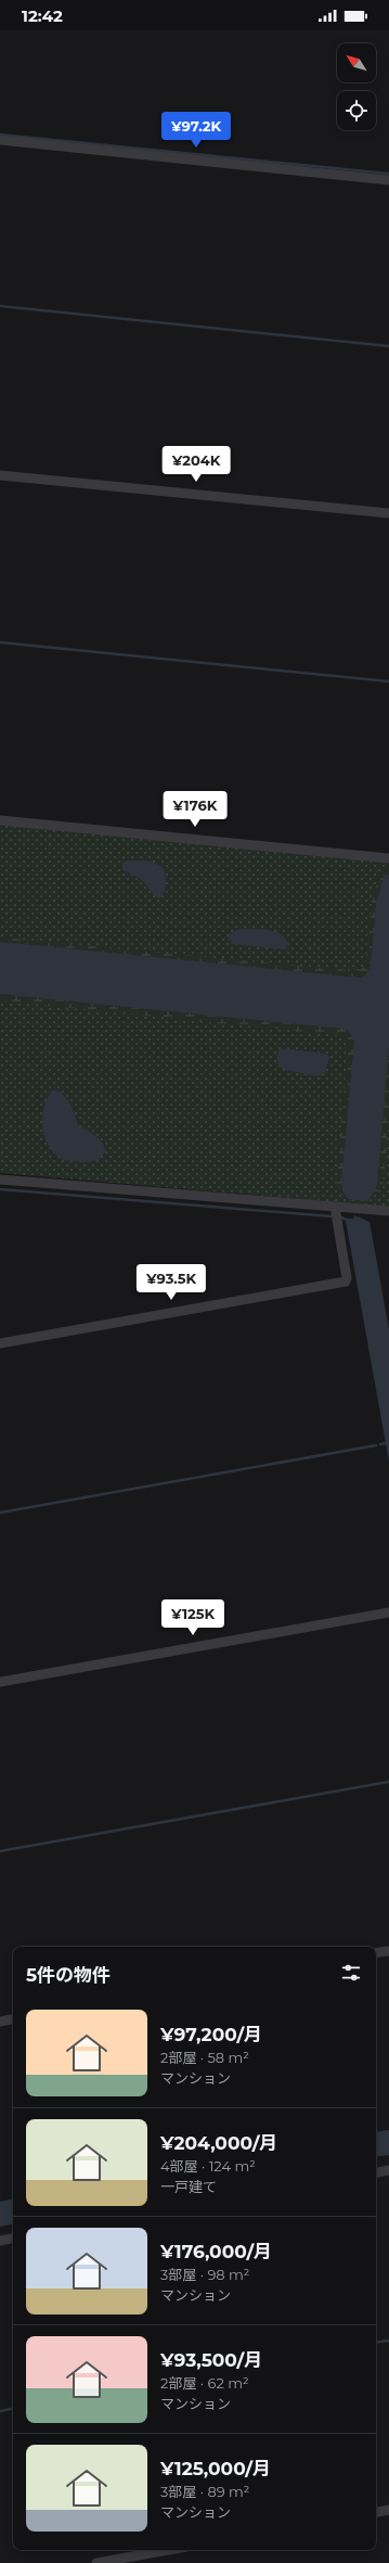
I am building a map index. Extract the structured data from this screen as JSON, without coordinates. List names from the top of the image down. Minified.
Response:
{"north":"top left","page":{"status":"12:42","price":["¥97.2K","¥204K","¥176K","¥93.5K","¥125K"],"heading":"5件の物件","list":[{"name":"¥97,200/月","note":"2部屋 · 58 m² · マンション"},{"name":"¥204,000/月","note":"4部屋 · 124 m² · 一戸建て"},{"name":"¥176,000/月","note":"3部屋 · 98 m² · マンション"},{"name":"¥93,500/月","note":"2部屋 · 62 m² · マンション"},{"name":"¥125,000/月","note":"3部屋 · 89 m² · マンション"}]}}
